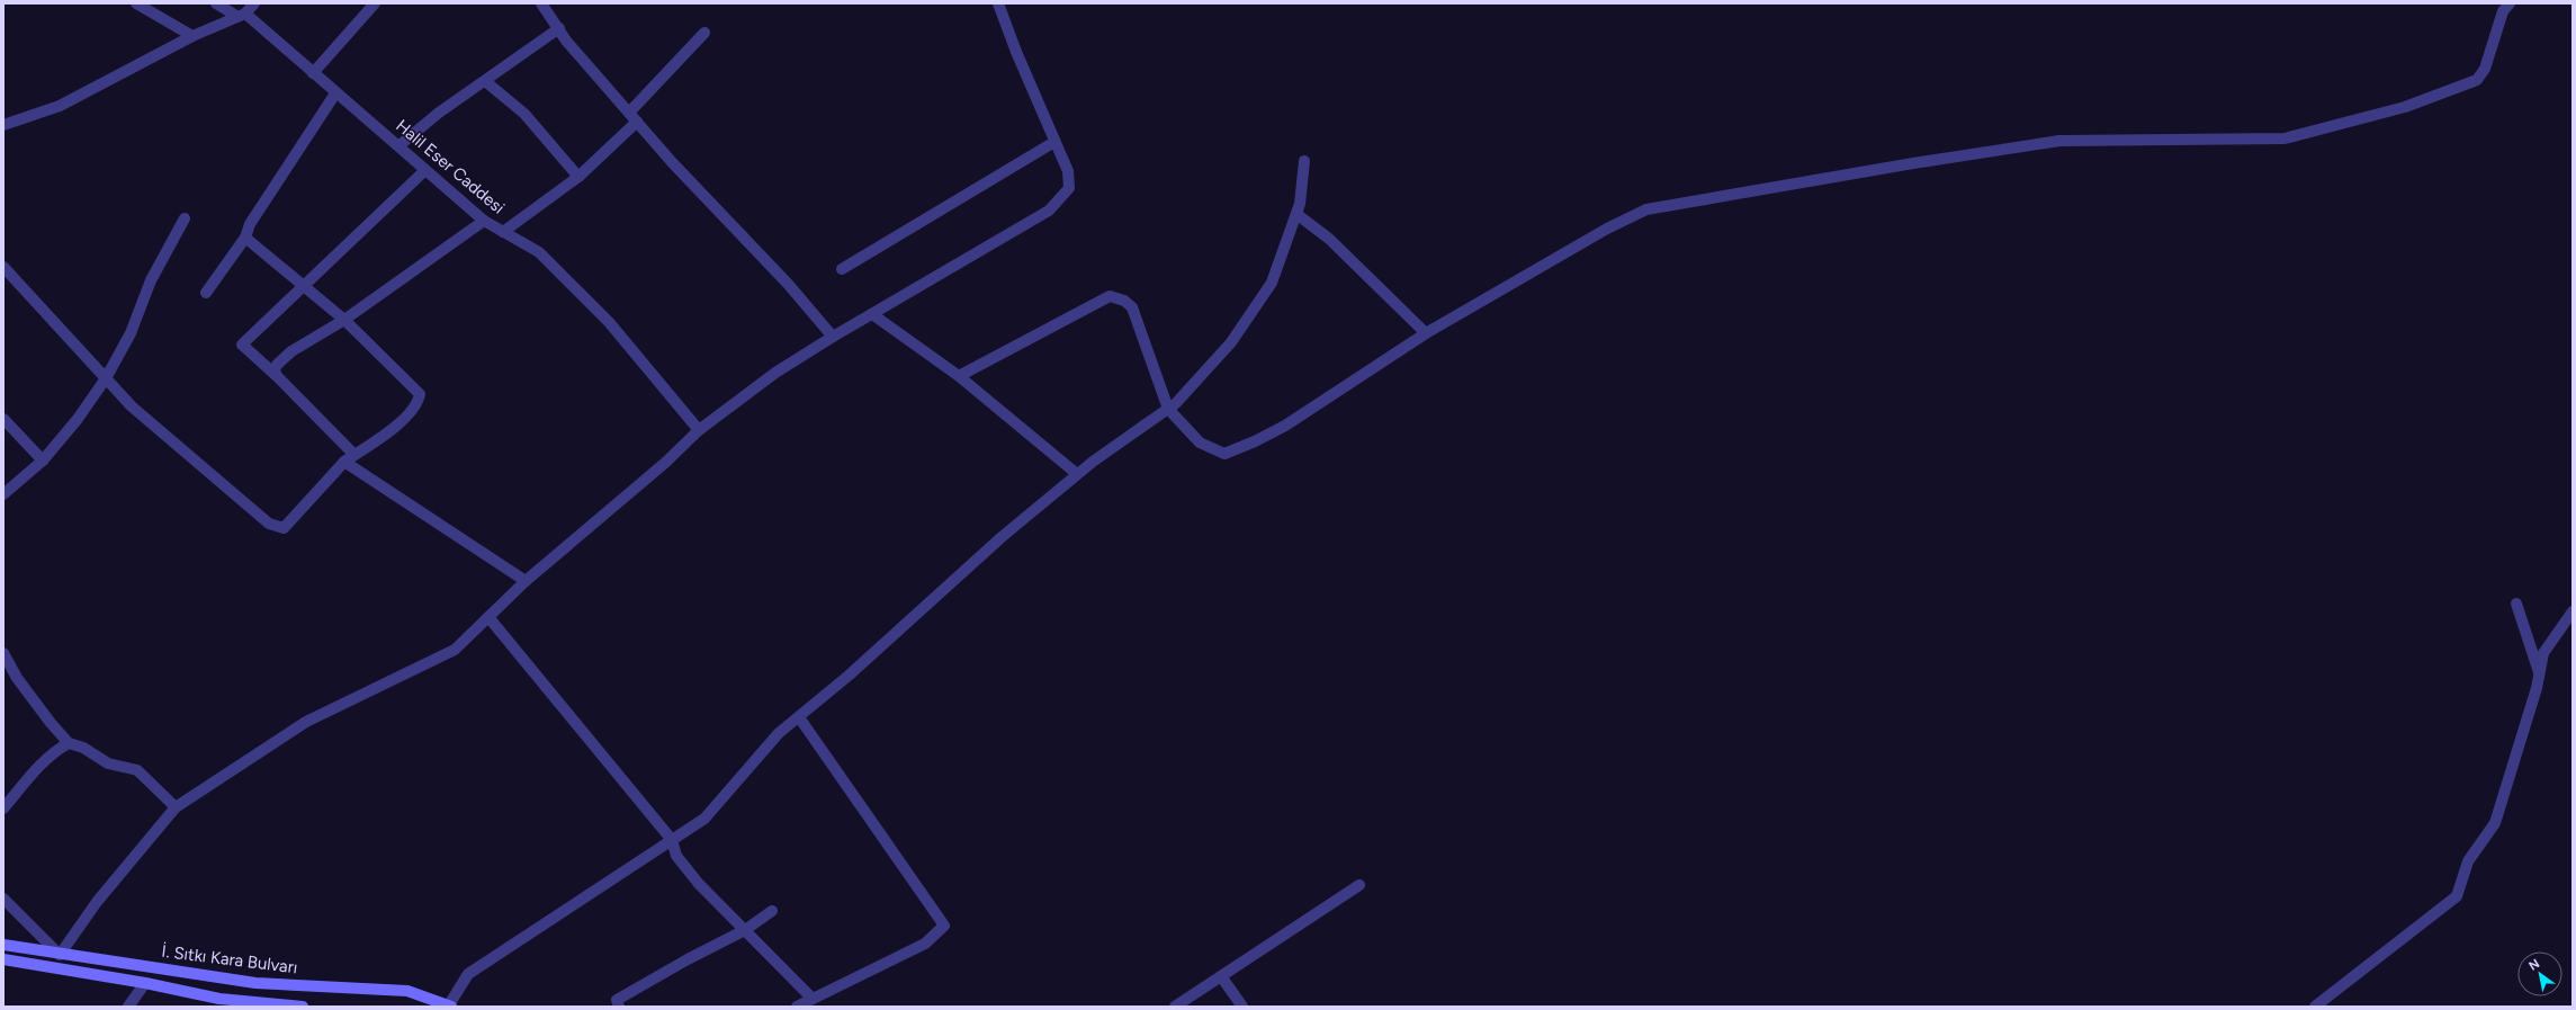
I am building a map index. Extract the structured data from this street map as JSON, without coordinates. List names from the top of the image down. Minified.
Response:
{"streets":{"main road":["İ. Sıtkı Kara Bulvarı"],"street":["Halil Eser Caddesi"]},"north":"top left"}
